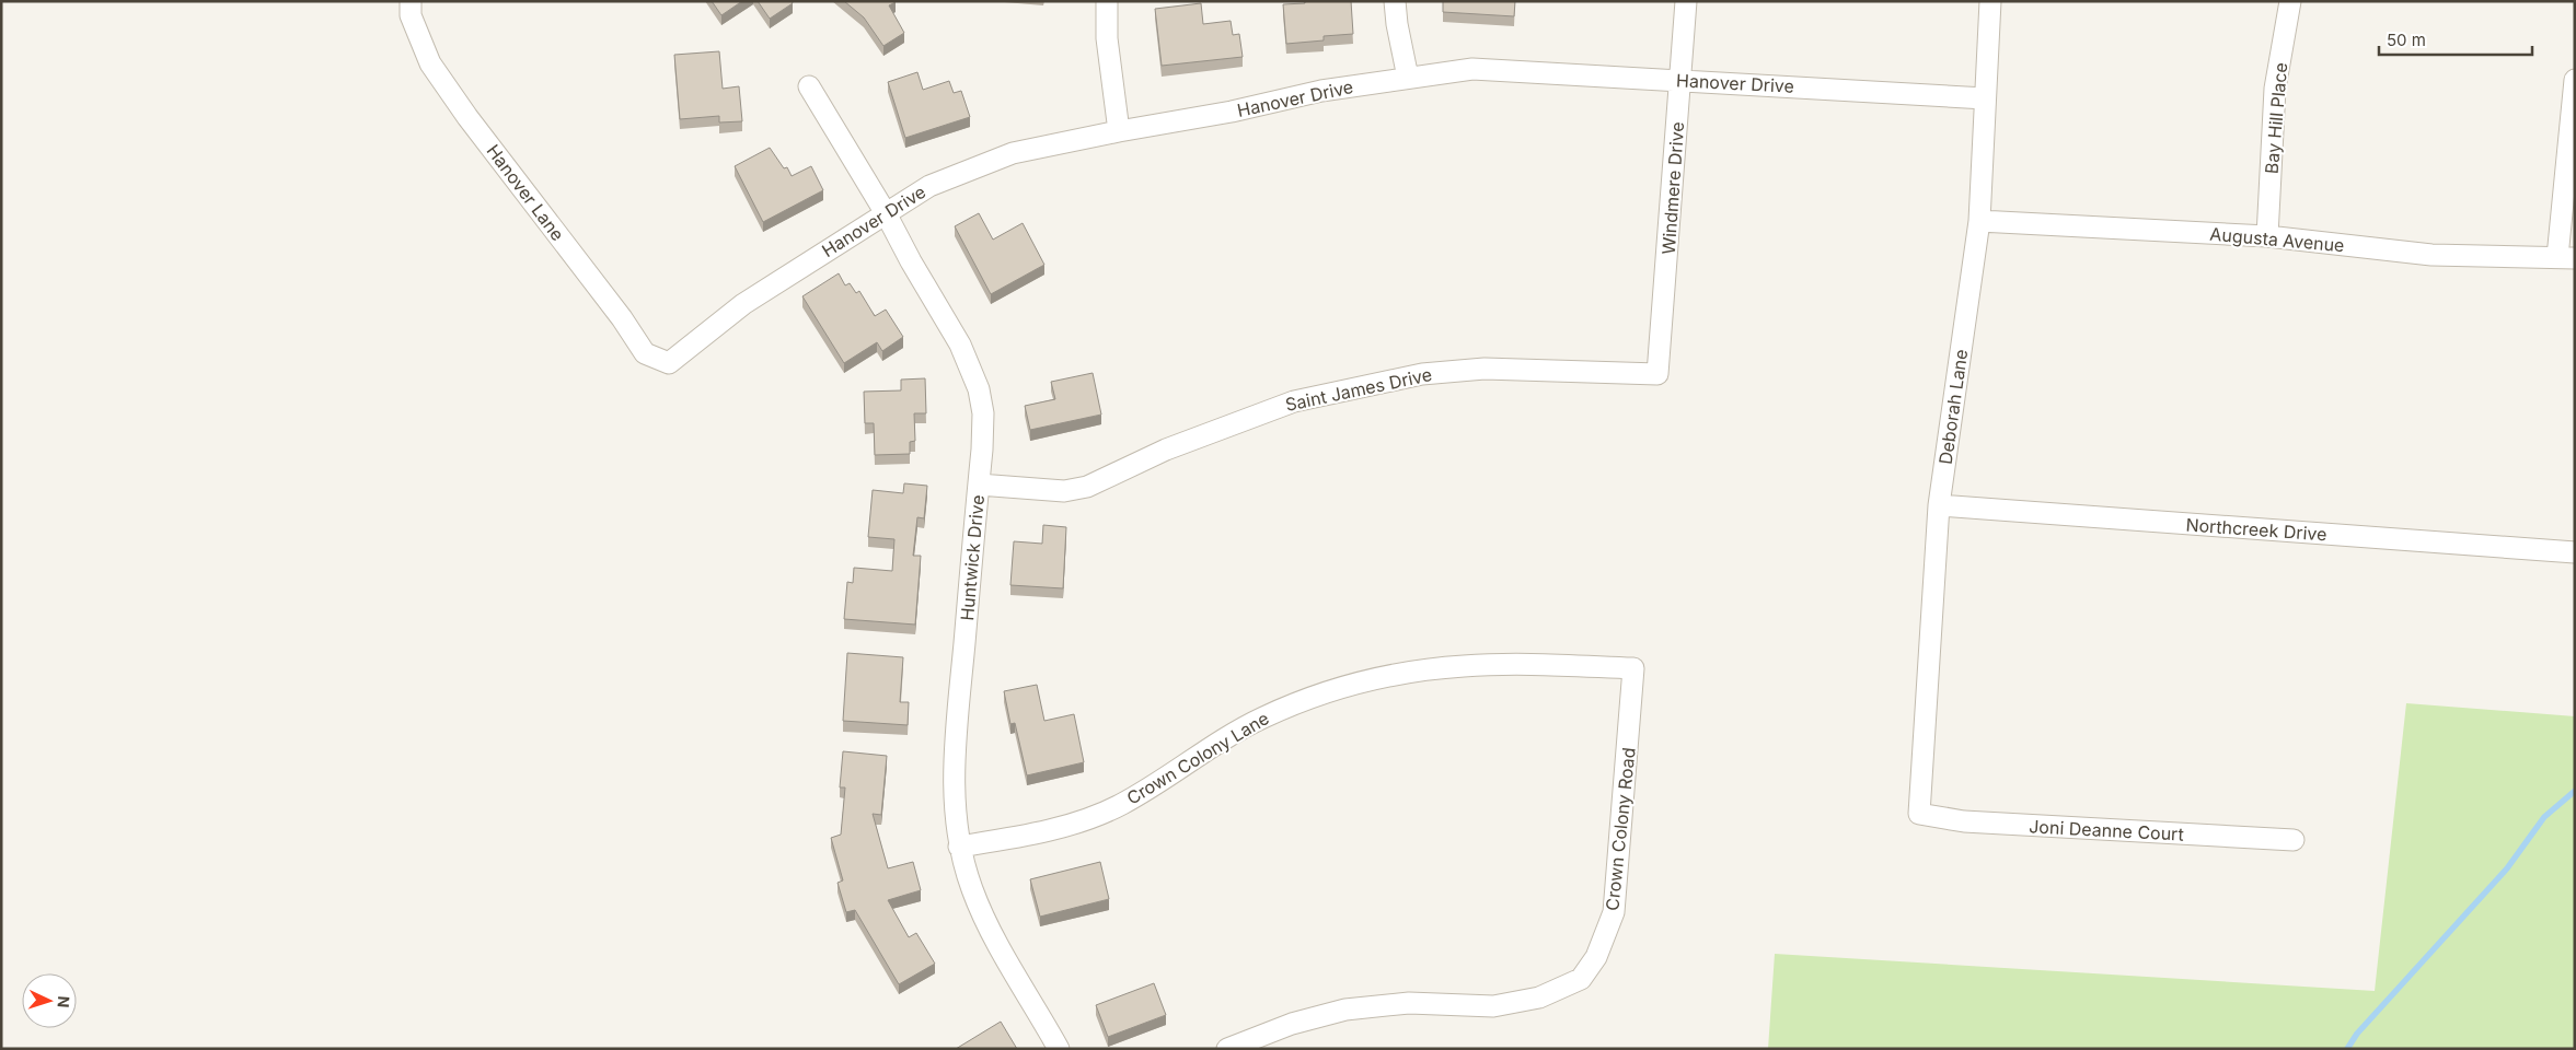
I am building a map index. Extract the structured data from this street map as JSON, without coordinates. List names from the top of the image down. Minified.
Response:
{"streets":{"street":["Hanover Drive","Bay Hill Place","Windmere Drive","Hanover Lane","Augusta Avenue","Saint James Drive","Deborah Lane","Northcreek Drive","Huntwick Drive","Crown Colony Lane","Crown Colony Road","Joni Deanne Court"]},"crossings":[["Hanover Drive","Windmere Drive"],["Hanover Drive","Hanover Lane"],["Hanover Drive","Deborah Lane"],["Hanover Drive","Huntwick Drive"],["Bay Hill Place","Augusta Avenue"],["Windmere Drive","Saint James Drive"],["Augusta Avenue","Deborah Lane"],["Saint James Drive","Huntwick Drive"],["Deborah Lane","Northcreek Drive"],["Deborah Lane","Joni Deanne Court"],["Huntwick Drive","Crown Colony Lane"],["Crown Colony Lane","Crown Colony Road"]],"scale_bar":"50 m","north":"right"}
